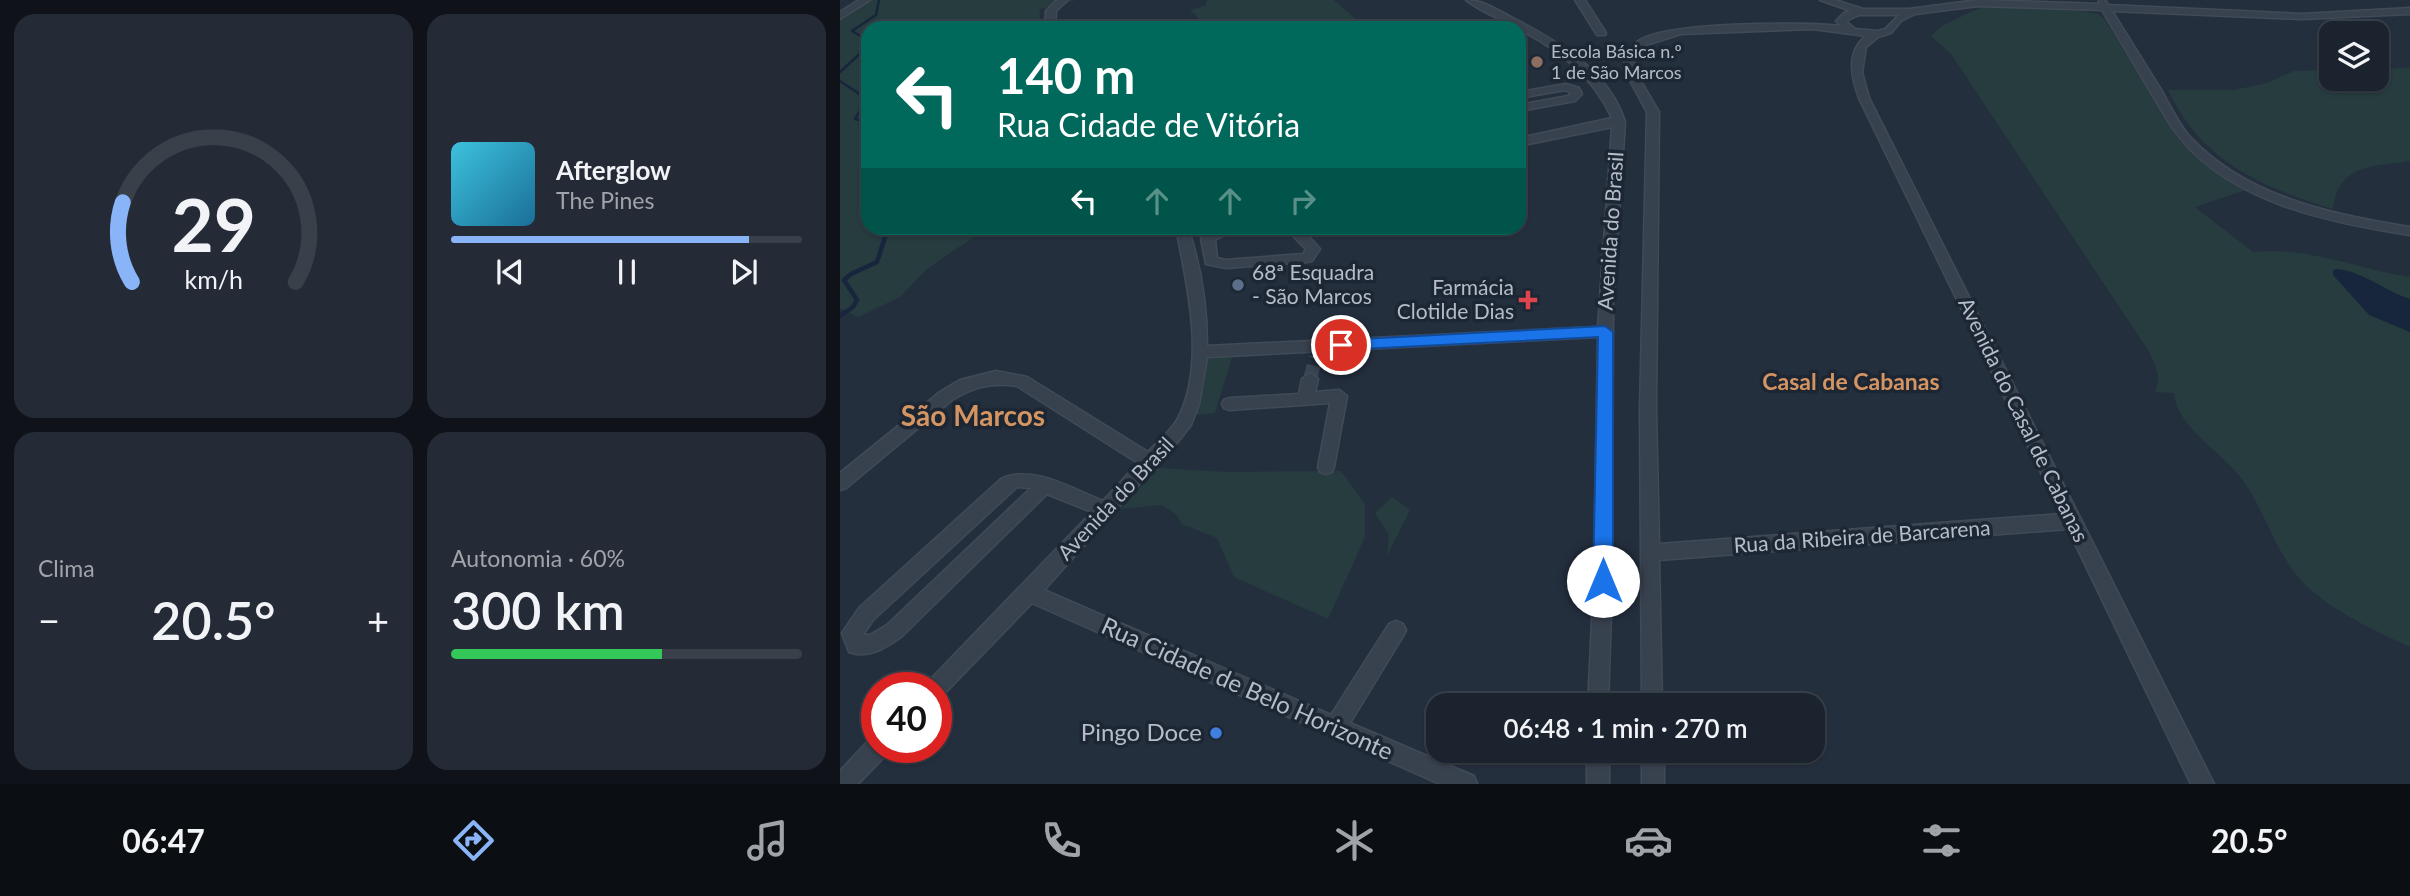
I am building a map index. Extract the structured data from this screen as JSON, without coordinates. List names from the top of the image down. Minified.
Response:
{"streets":{"street":["Avenida do Brasil","Avenida do Casal de Cabanas","Rua da Ribeira de Barcarena","Rua Cidade de Belo Horizonte"]},"crossings":[["Avenida do Brasil","Rua Cidade de Belo Horizonte"],["Avenida do Casal de Cabanas","Rua da Ribeira de Barcarena"]],"districts":["Casal de Cabanas","São Marcos"],"places":{"other":["Escola Básica n.º 1 de São Marcos","68ª Esquadra - São Marcos","Pingo Doce"],"health":["Farmácia Clotilde Dias"]},"page":{"turn":["140 m","Rua Cidade de Vitória"],"song":["Afterglow","The Pines"],"tile":["Clima",["Autonomia · 60%","300 km"]],"heat":["−","20.5°","+"],"limit":"40","trip":"06:48 · 1 min · 270 m","tabs":["06:47","20.5°"],"gauge":["29","km/h"]}}
